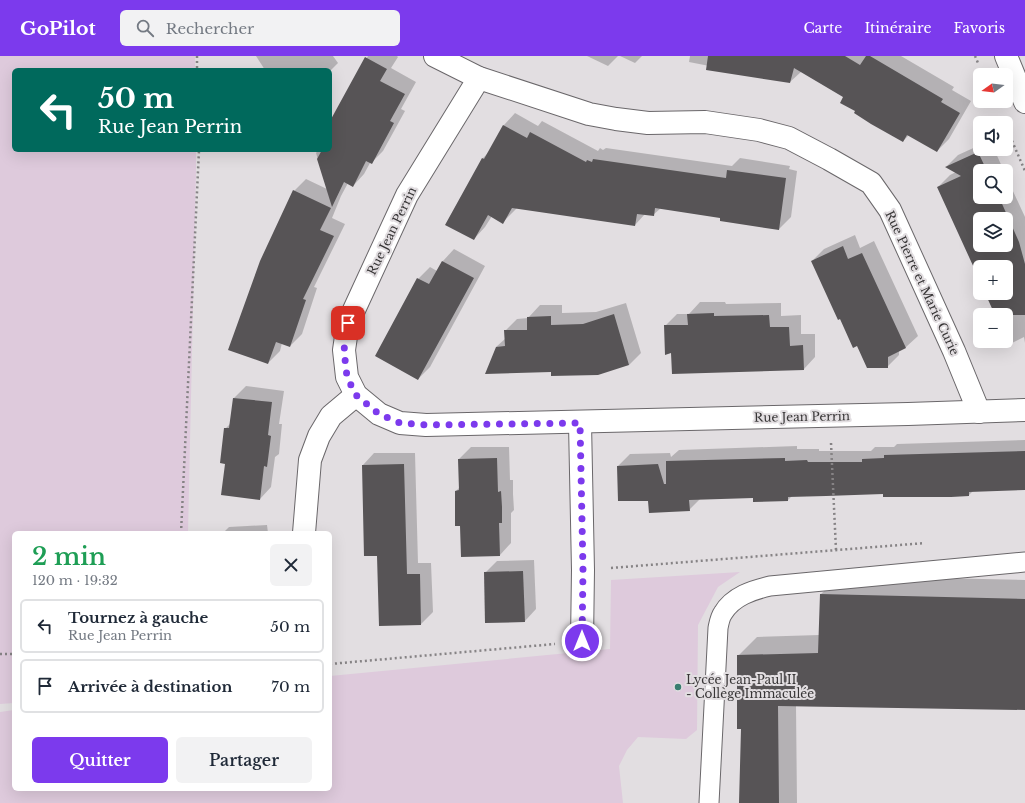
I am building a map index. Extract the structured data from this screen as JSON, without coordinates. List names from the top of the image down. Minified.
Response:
{"streets":{"street":["Rue Jean Perrin","Rue Pierre et Marie Curie"]},"crossings":[["Rue Jean Perrin","Rue Pierre et Marie Curie"]],"places":["Lycée Jean-Paul II - Collège Immaculée"],"north":"left","page":{"header":"GoPilot","search":"Rechercher","nav":["Carte","Itinéraire","Favoris"],"map_buttons":["+","−"],"turn":["50 m","Rue Jean Perrin"],"heading":["2 min","120 m · 19:32"],"list":[{"name":"Tournez à gauche","note":"Rue Jean Perrin","value":"50 m"},{"name":"Arrivée à destination","value":"70 m"}],"buttons":["Quitter","Partager"]}}
